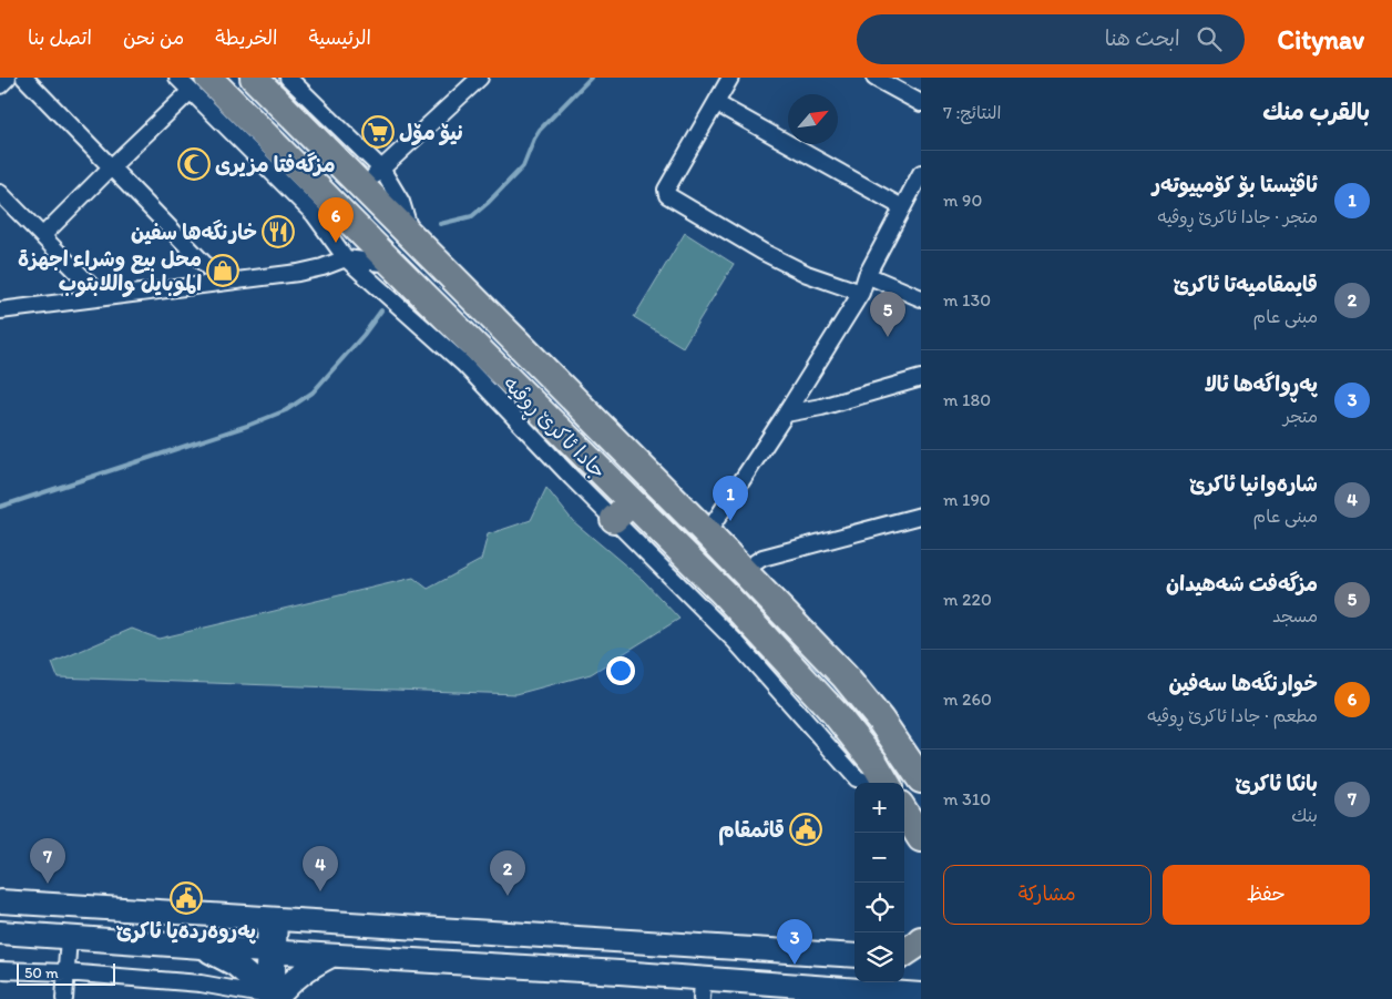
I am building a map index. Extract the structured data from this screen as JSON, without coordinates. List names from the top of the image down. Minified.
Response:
{"streets":{"highway":["جادا ئاکرێ ڕوڤیە"]},"places":{"supermarket":["نیۆ مۆل"],"mosque":["مزگەفتا مزیری"],"restaurant":["خارنگەها سفين"],"shop":["محل بيع وشراء اجهزة الموبايل واللابتوب"],"public building":["قائمقام","پەروەردەیا ئاكرێ"]},"scale_bar":"50 m","north":"top right","page":{"header":"Citynav","search":"ابحث هنا","nav":["الرئيسية","الخريطة","من نحن","اتصل بنا"],"heading":["بالقرب منك","النتائج: 7"],"list":[{"mark":"1","name":"ئاڤێستا بۆ کۆمپیوتەر","note":"متجر · جادا ئاکرێ ڕوڤیە","value":"90 m"},{"mark":"2","name":"قایمقامیەتا ئاکرێ","note":"مبنى عام","value":"130 m"},{"mark":"3","name":"پەڕواگەها ئالا","note":"متجر","value":"180 m"},{"mark":"4","name":"شارەوانیا ئاکرێ","note":"مبنى عام","value":"190 m"},{"mark":"5","name":"مزگەفت شه‌هيدان","note":"مسجد","value":"220 m"},{"mark":"6","name":"خوارنگەھا سەفین","note":"مطعم · جادا ئاکرێ ڕوڤیە","value":"260 m"},{"mark":"7","name":"بانکا ئاکرێ","note":"بنك","value":"310 m"}],"pins":["6","5","1","7","4","2","3"],"map_buttons":["+","−"],"buttons":["حفظ","مشاركة"],"scale":"50 m"}}
